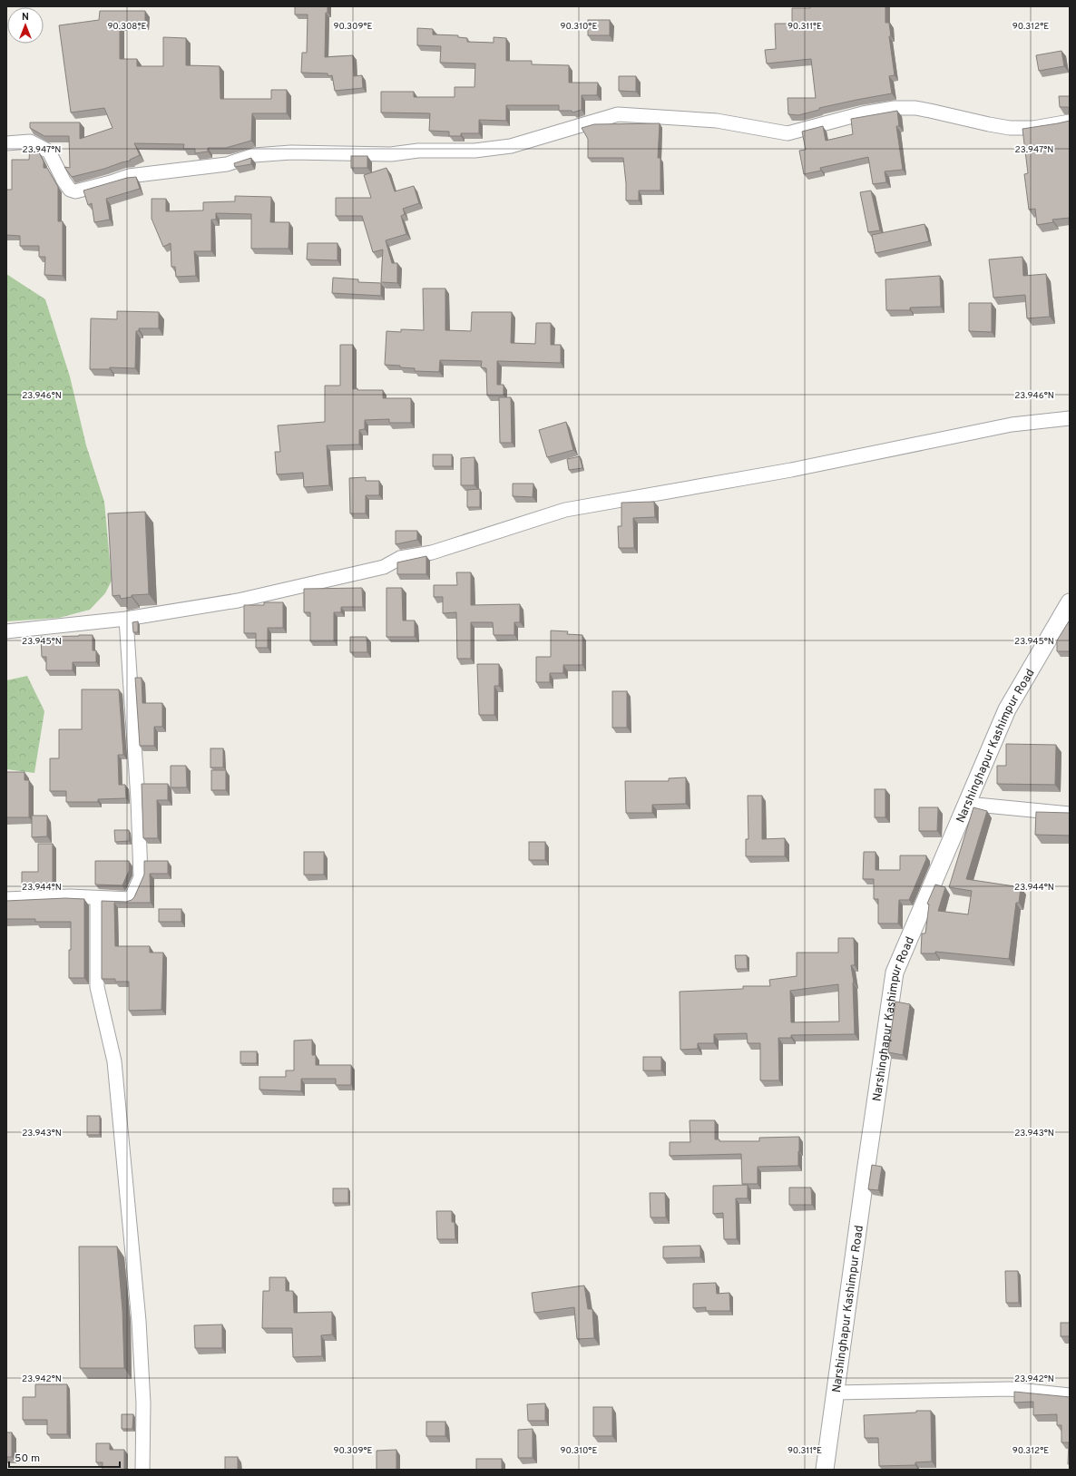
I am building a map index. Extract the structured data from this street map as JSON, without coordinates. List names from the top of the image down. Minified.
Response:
{"streets":{"street":["Narshinghapur Kashimpur Road"]},"scale_bar":"50 m","north":"top","coordinates":["90.308°E","90.309°E","90.310°E","90.311°E","90.312°E","23.947°N","23.946°N","23.945°N","23.944°N","23.943°N","23.942°N"]}
